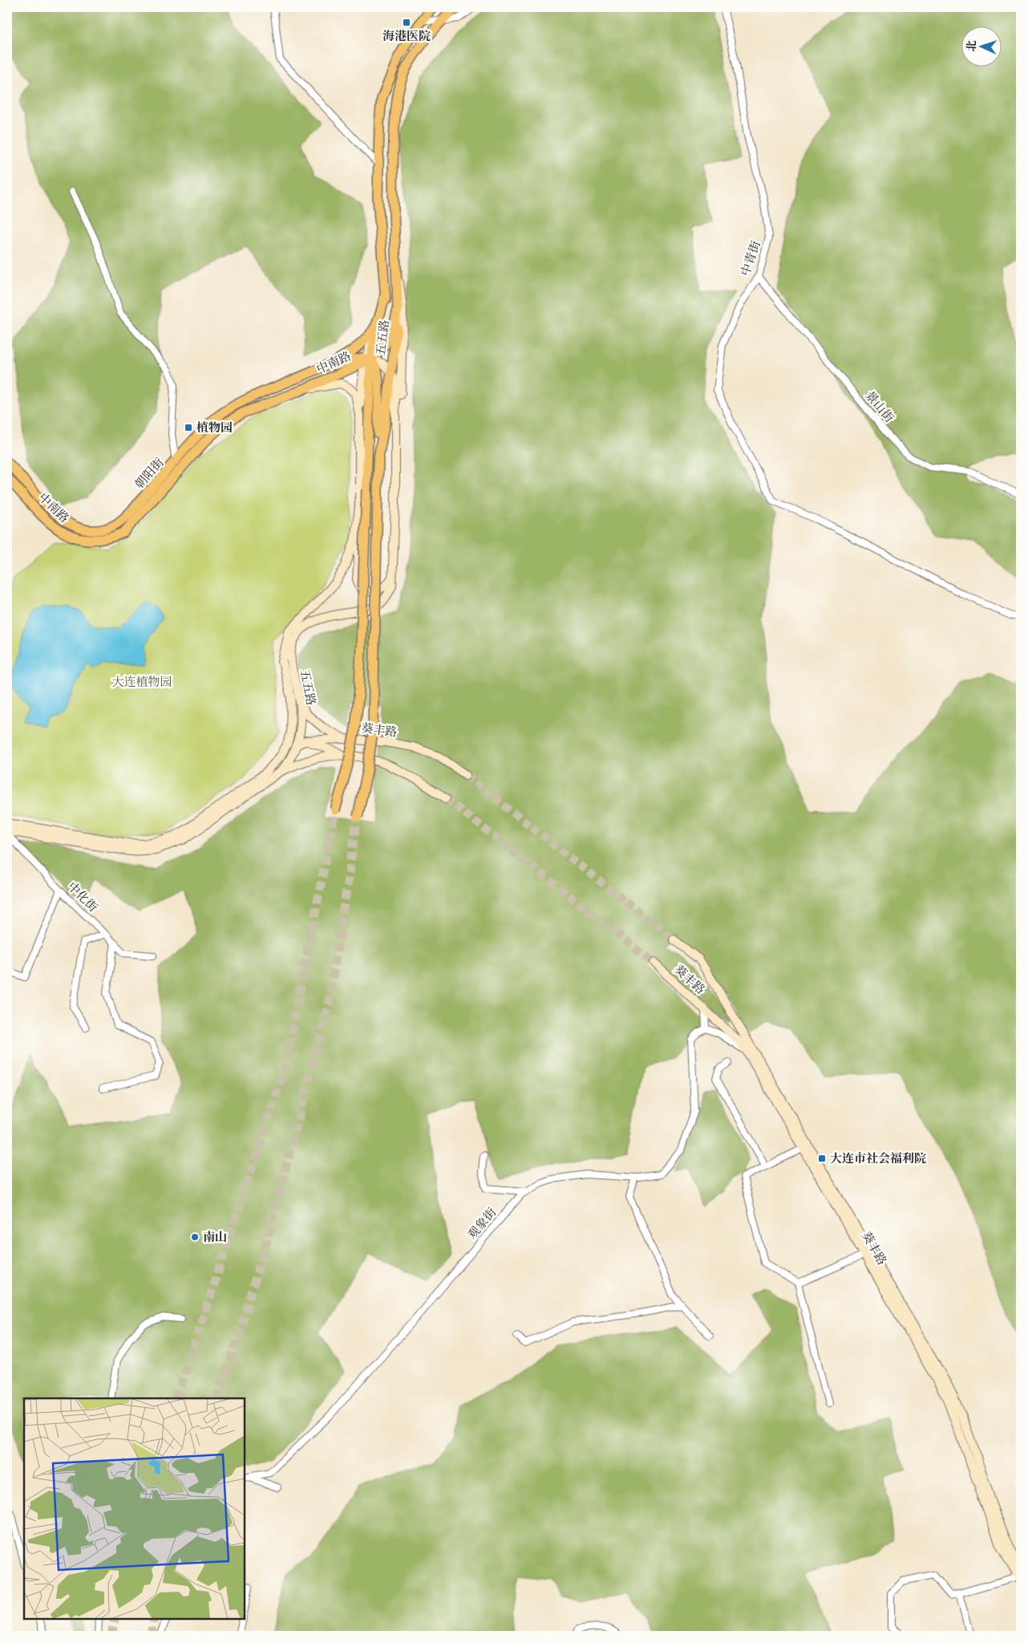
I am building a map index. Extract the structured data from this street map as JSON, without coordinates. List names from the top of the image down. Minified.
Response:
{"streets":{"main road":["五五路","中南路","朝阳街","葵丰路"],"street":["中青街","景山街","中化街","观象街"]},"crossings":[["中青街","景山街"],["五五路","中南路"],["五五路","葵丰路"]],"parks":["大连植物园"],"places":{"transit":["海港医院","植物园","大连市社会福利院"],"other":["南山"]},"north":"left"}
